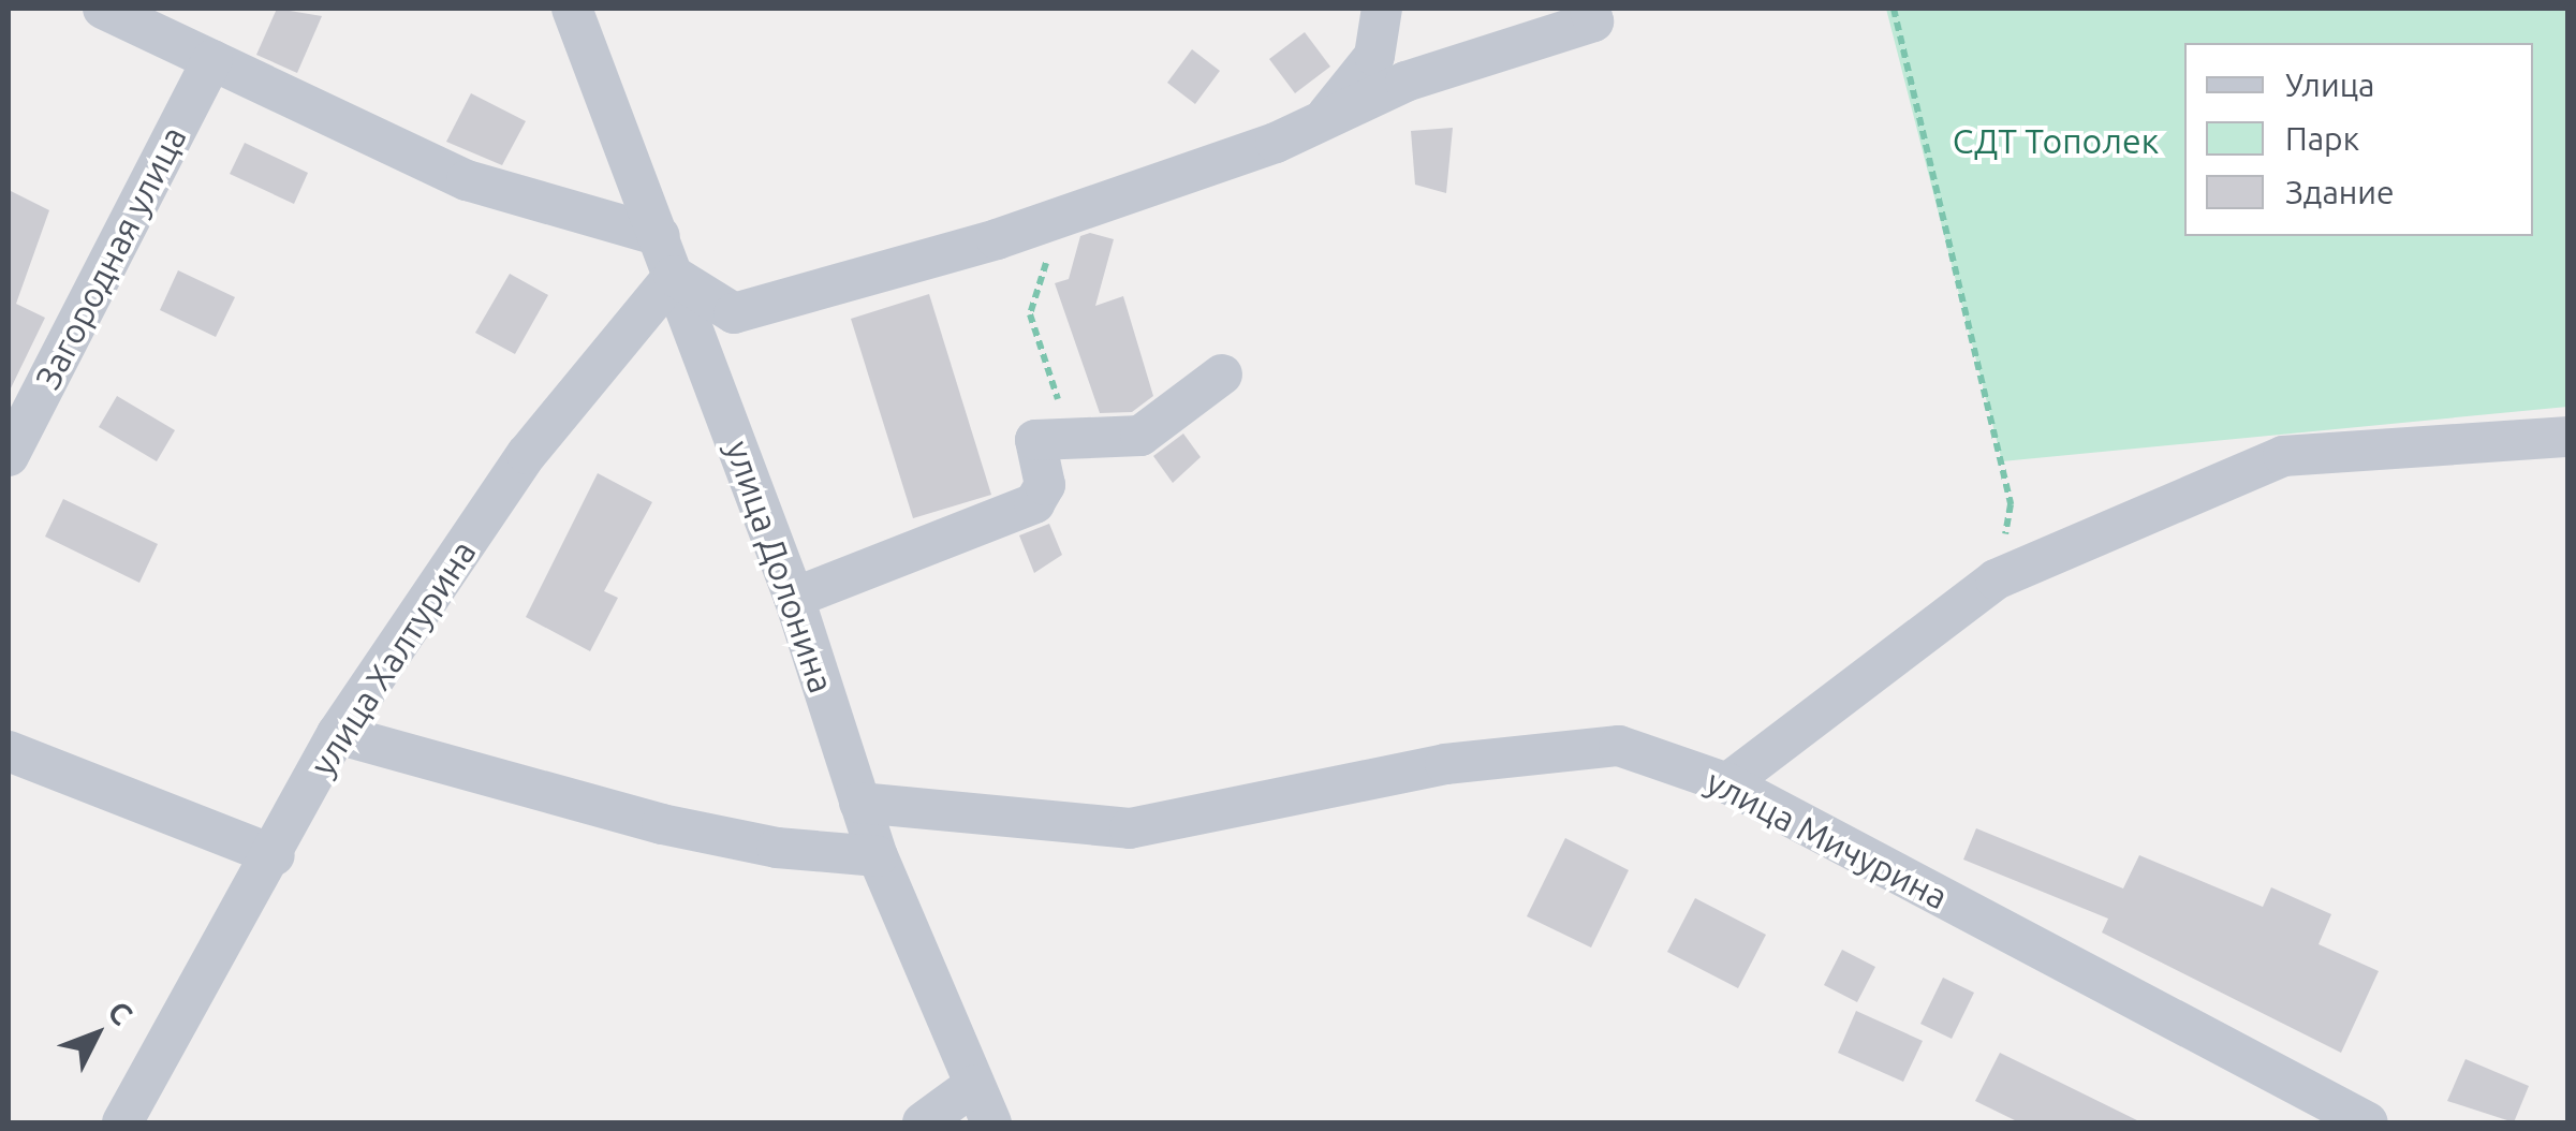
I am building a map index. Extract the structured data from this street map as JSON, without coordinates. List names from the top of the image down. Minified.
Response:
{"streets":{"street":["Загородная улица","улица Долонина","улица Халтурина","улица Мичурина"]},"crossings":[["улица Долонина","улица Халтурина"],["улица Долонина","улица Мичурина"]],"parks":["СДТ Тополек"],"legend":["Улица","Парк","Здание"],"north":"top right"}
